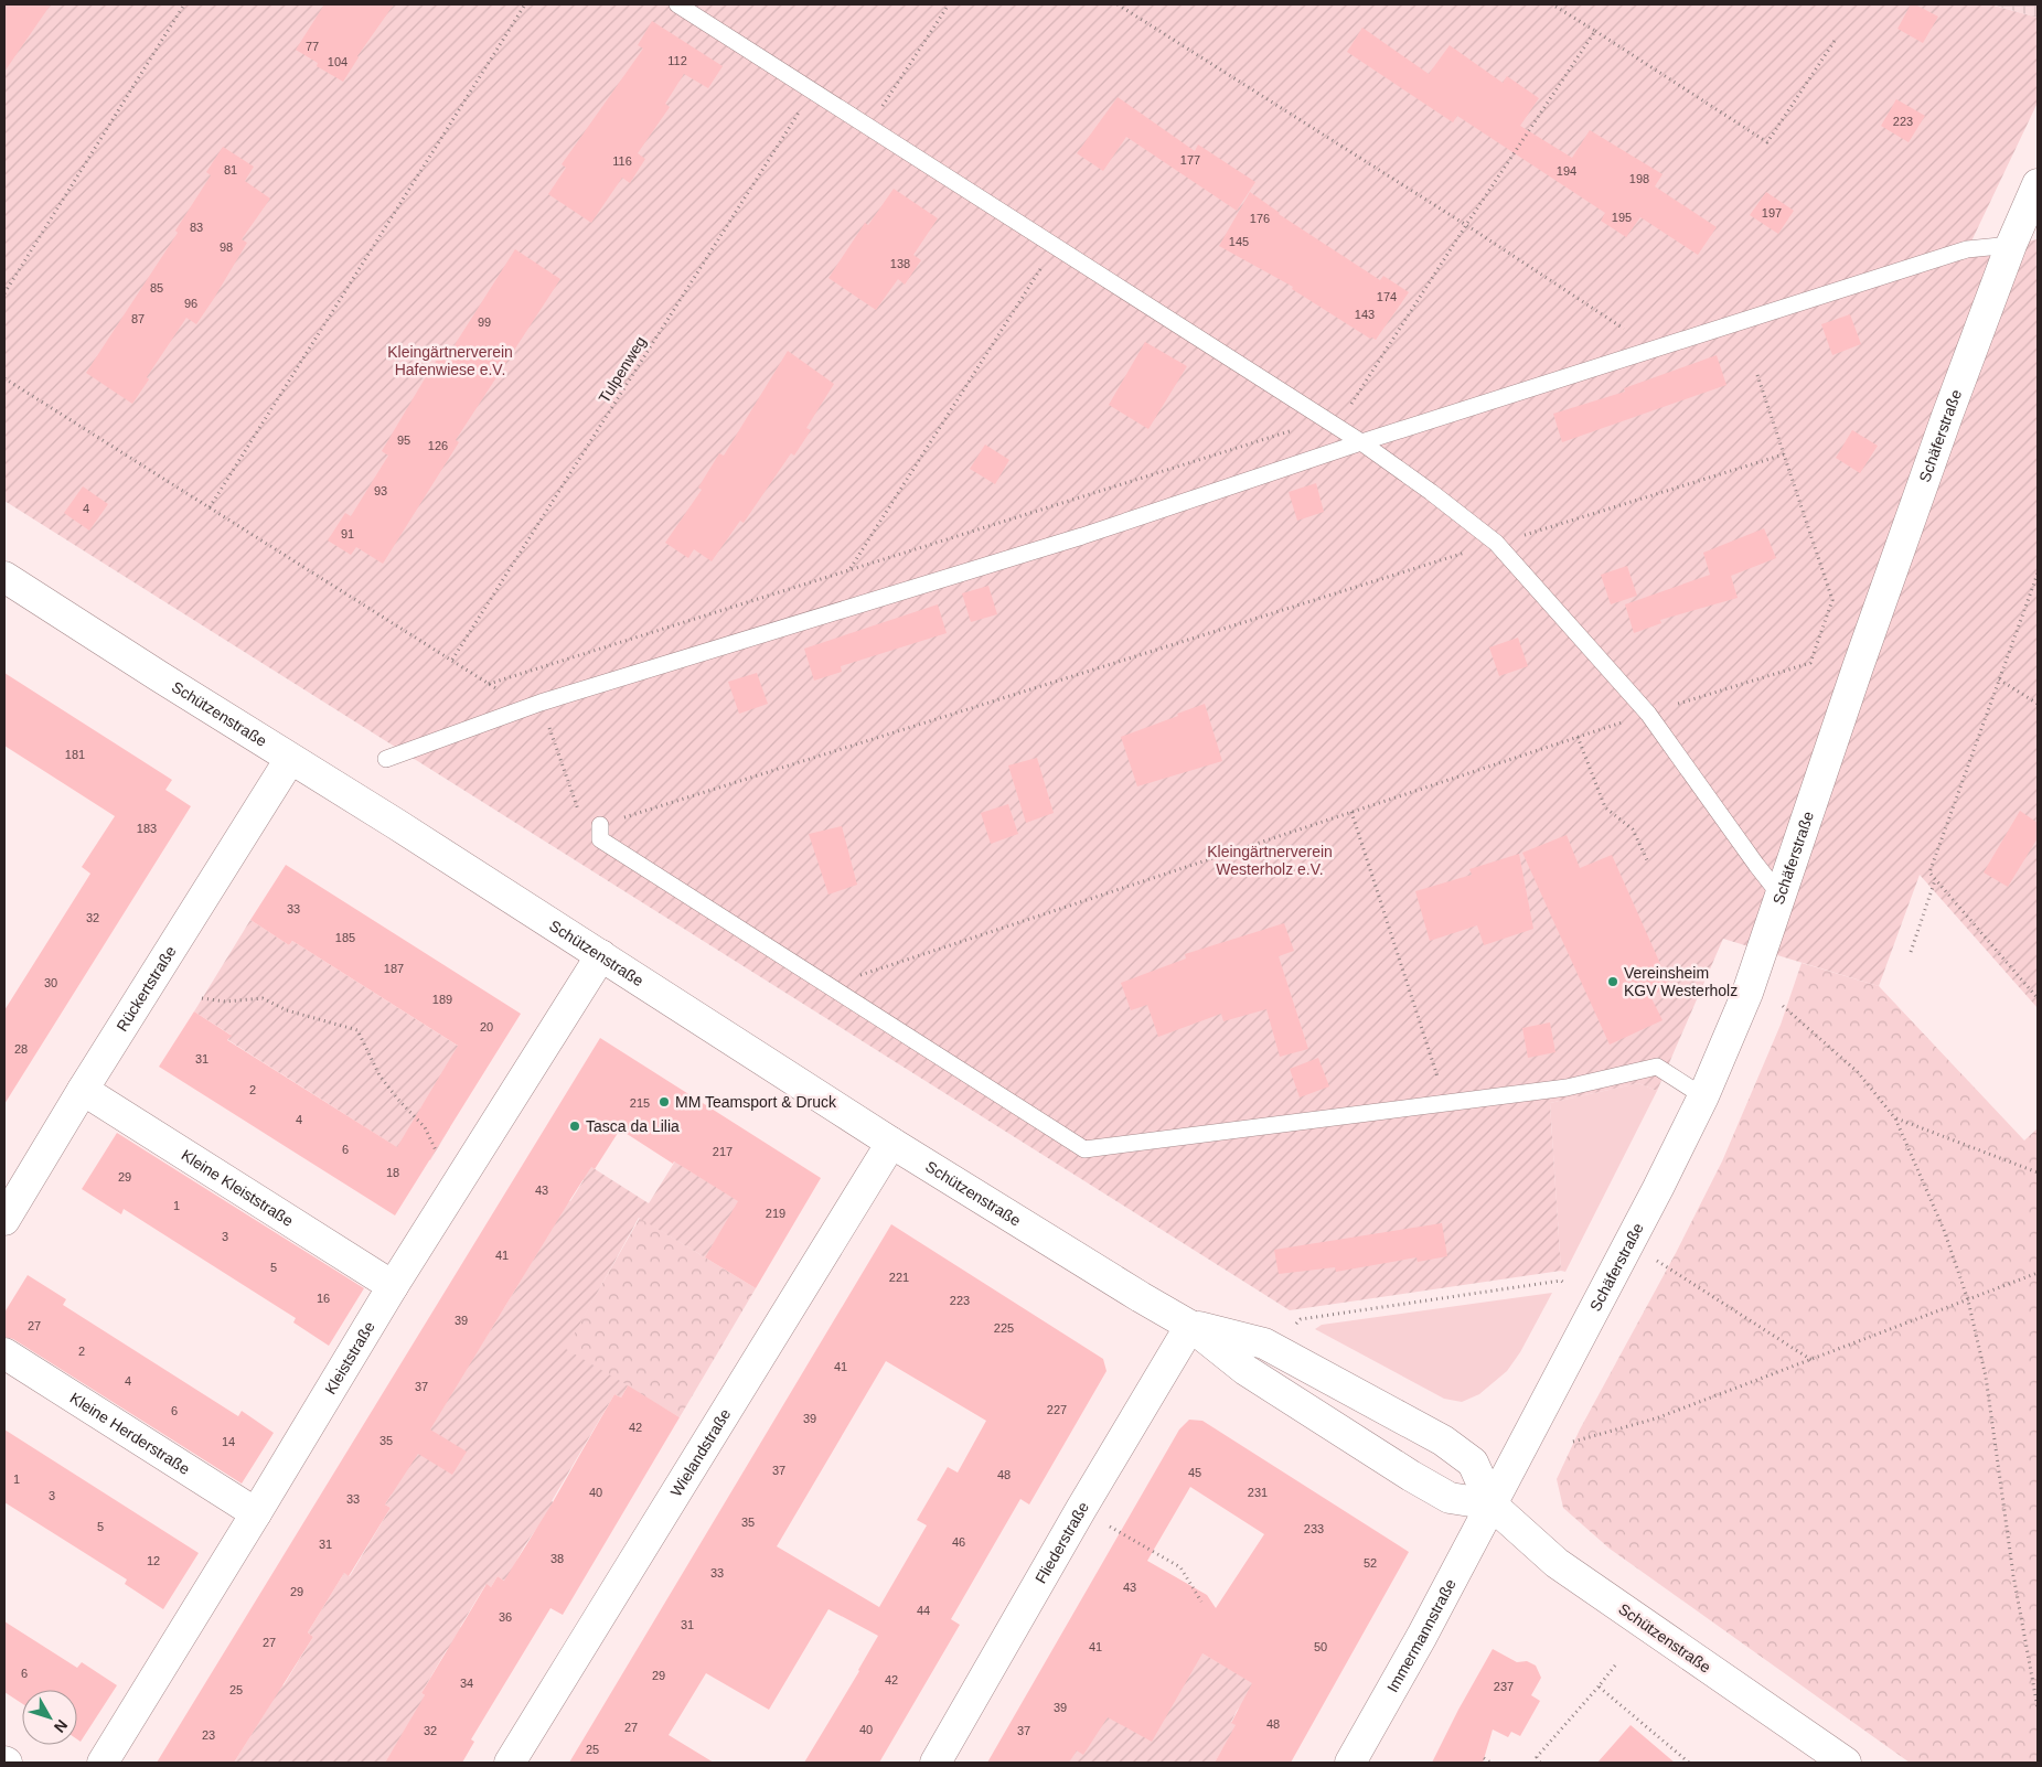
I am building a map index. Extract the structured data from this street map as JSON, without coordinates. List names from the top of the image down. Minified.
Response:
{"streets":{"street":["Schäferstraße","Schützenstraße","Rückertstraße","Kleine Kleiststraße","Kleiststraße","Kleine Herderstraße","Wielandstraße","Fliederstraße","Immermannstraße"],"path":["Tulpenweg"]},"crossings":[["Schäferstraße","Schützenstraße"],["Schäferstraße","Immermannstraße"],["Schützenstraße","Rückertstraße"],["Schützenstraße","Kleiststraße"],["Schützenstraße","Wielandstraße"],["Schützenstraße","Fliederstraße"],["Schützenstraße","Immermannstraße"],["Rückertstraße","Kleine Kleiststraße"],["Kleine Kleiststraße","Kleiststraße"],["Kleiststraße","Kleine Herderstraße"]],"parks":["Kleingärtnerverein Hafenwiese e.V.","Kleingärtnerverein Westerholz e.V."],"places":["Vereinsheim KGV Westerholz","MM Teamsport & Druck","Tasca da Lilia"],"house_numbers":["77","112","104","223","177","116","81","194","198","197","195","176","83","145","98","138","85","174","96","143","87","99","95","126","93","4","91","181","183","33","32","185","187","30","189","20","28","31","2","215","4","6","217","18","29","43","1","219","3","41","5","221","16","223","39","27","225","2","41","4","37","227","6","39","42","35","14","37","45","48","1","40","231","3","33","35","5","233","46","31","38","12","52","33","43","29","44","36","31","27","41","50","6","29","42","34","237","25","39","48","27","40","32","37","23","25"],"north":"bottom right"}
